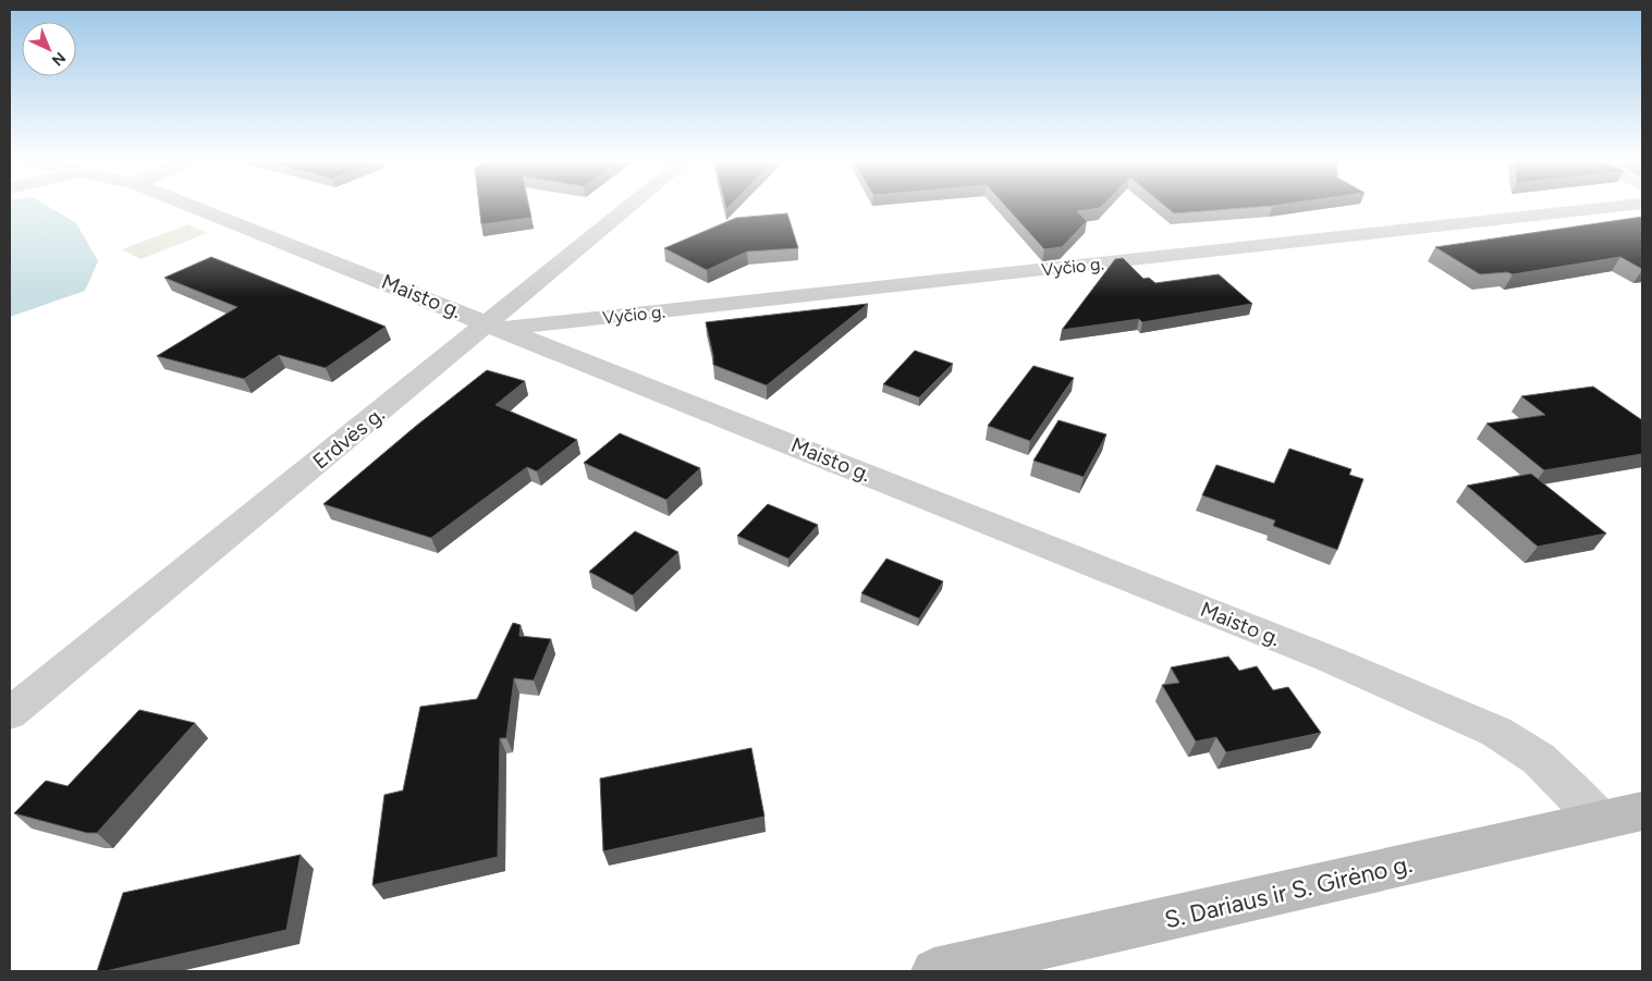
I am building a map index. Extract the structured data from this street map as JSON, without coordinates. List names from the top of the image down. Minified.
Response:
{"streets":{"street":["Vyčio g.","Maisto g.","Erdvės g.","S. Dariaus ir S. Girėno g."]},"crossings":[["Vyčio g.","Maisto g."],["Vyčio g.","Erdvės g."],["Maisto g.","Erdvės g."],["Maisto g.","S. Dariaus ir S. Girėno g."]],"north":"bottom right"}
